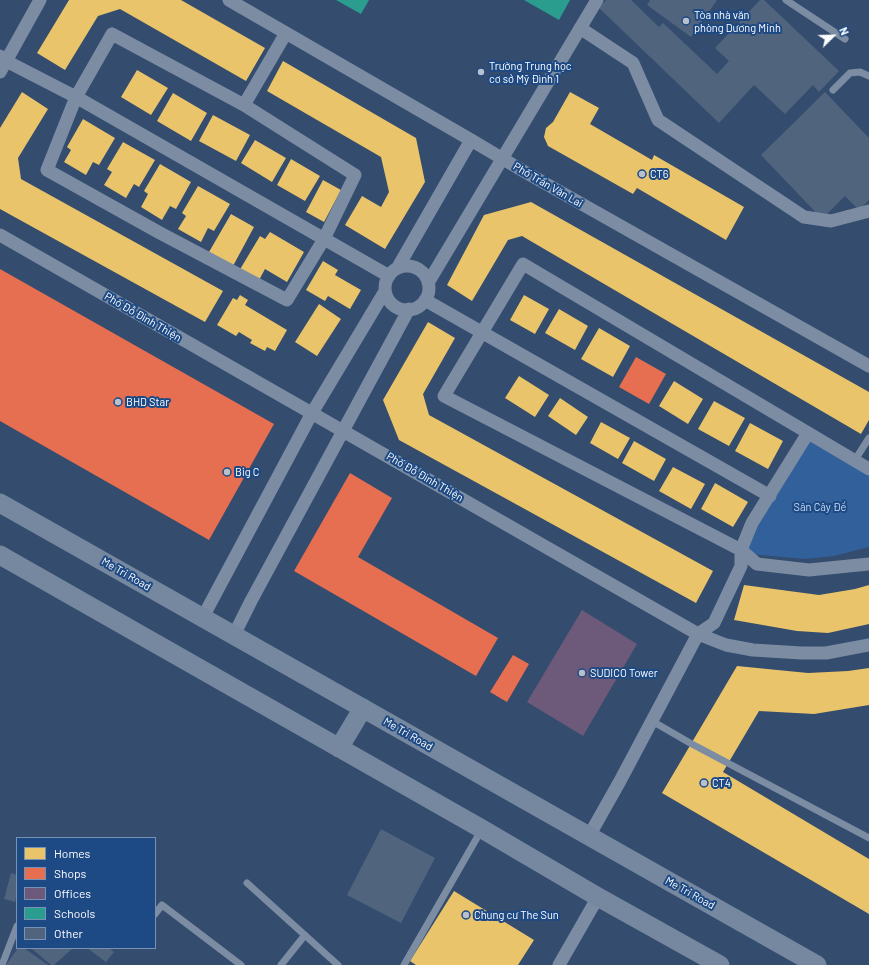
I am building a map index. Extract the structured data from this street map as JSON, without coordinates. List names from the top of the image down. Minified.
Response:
{"streets":{"main road":["Me Tri Road"],"street":["Phố Trần Văn Lai","Phố Đỗ Đình Thiện"]},"parks":["Sân Cây Đề"],"places":["Tòa nhà văn phòng Dương Minh","Trường Trung học cơ sở Mỹ Đình 1","CT6","BHD Star","Big C","SUDICO Tower","CT4","Chung cư The Sun"],"legend":["Homes","Shops","Offices","Schools","Other"],"north":"top right"}
